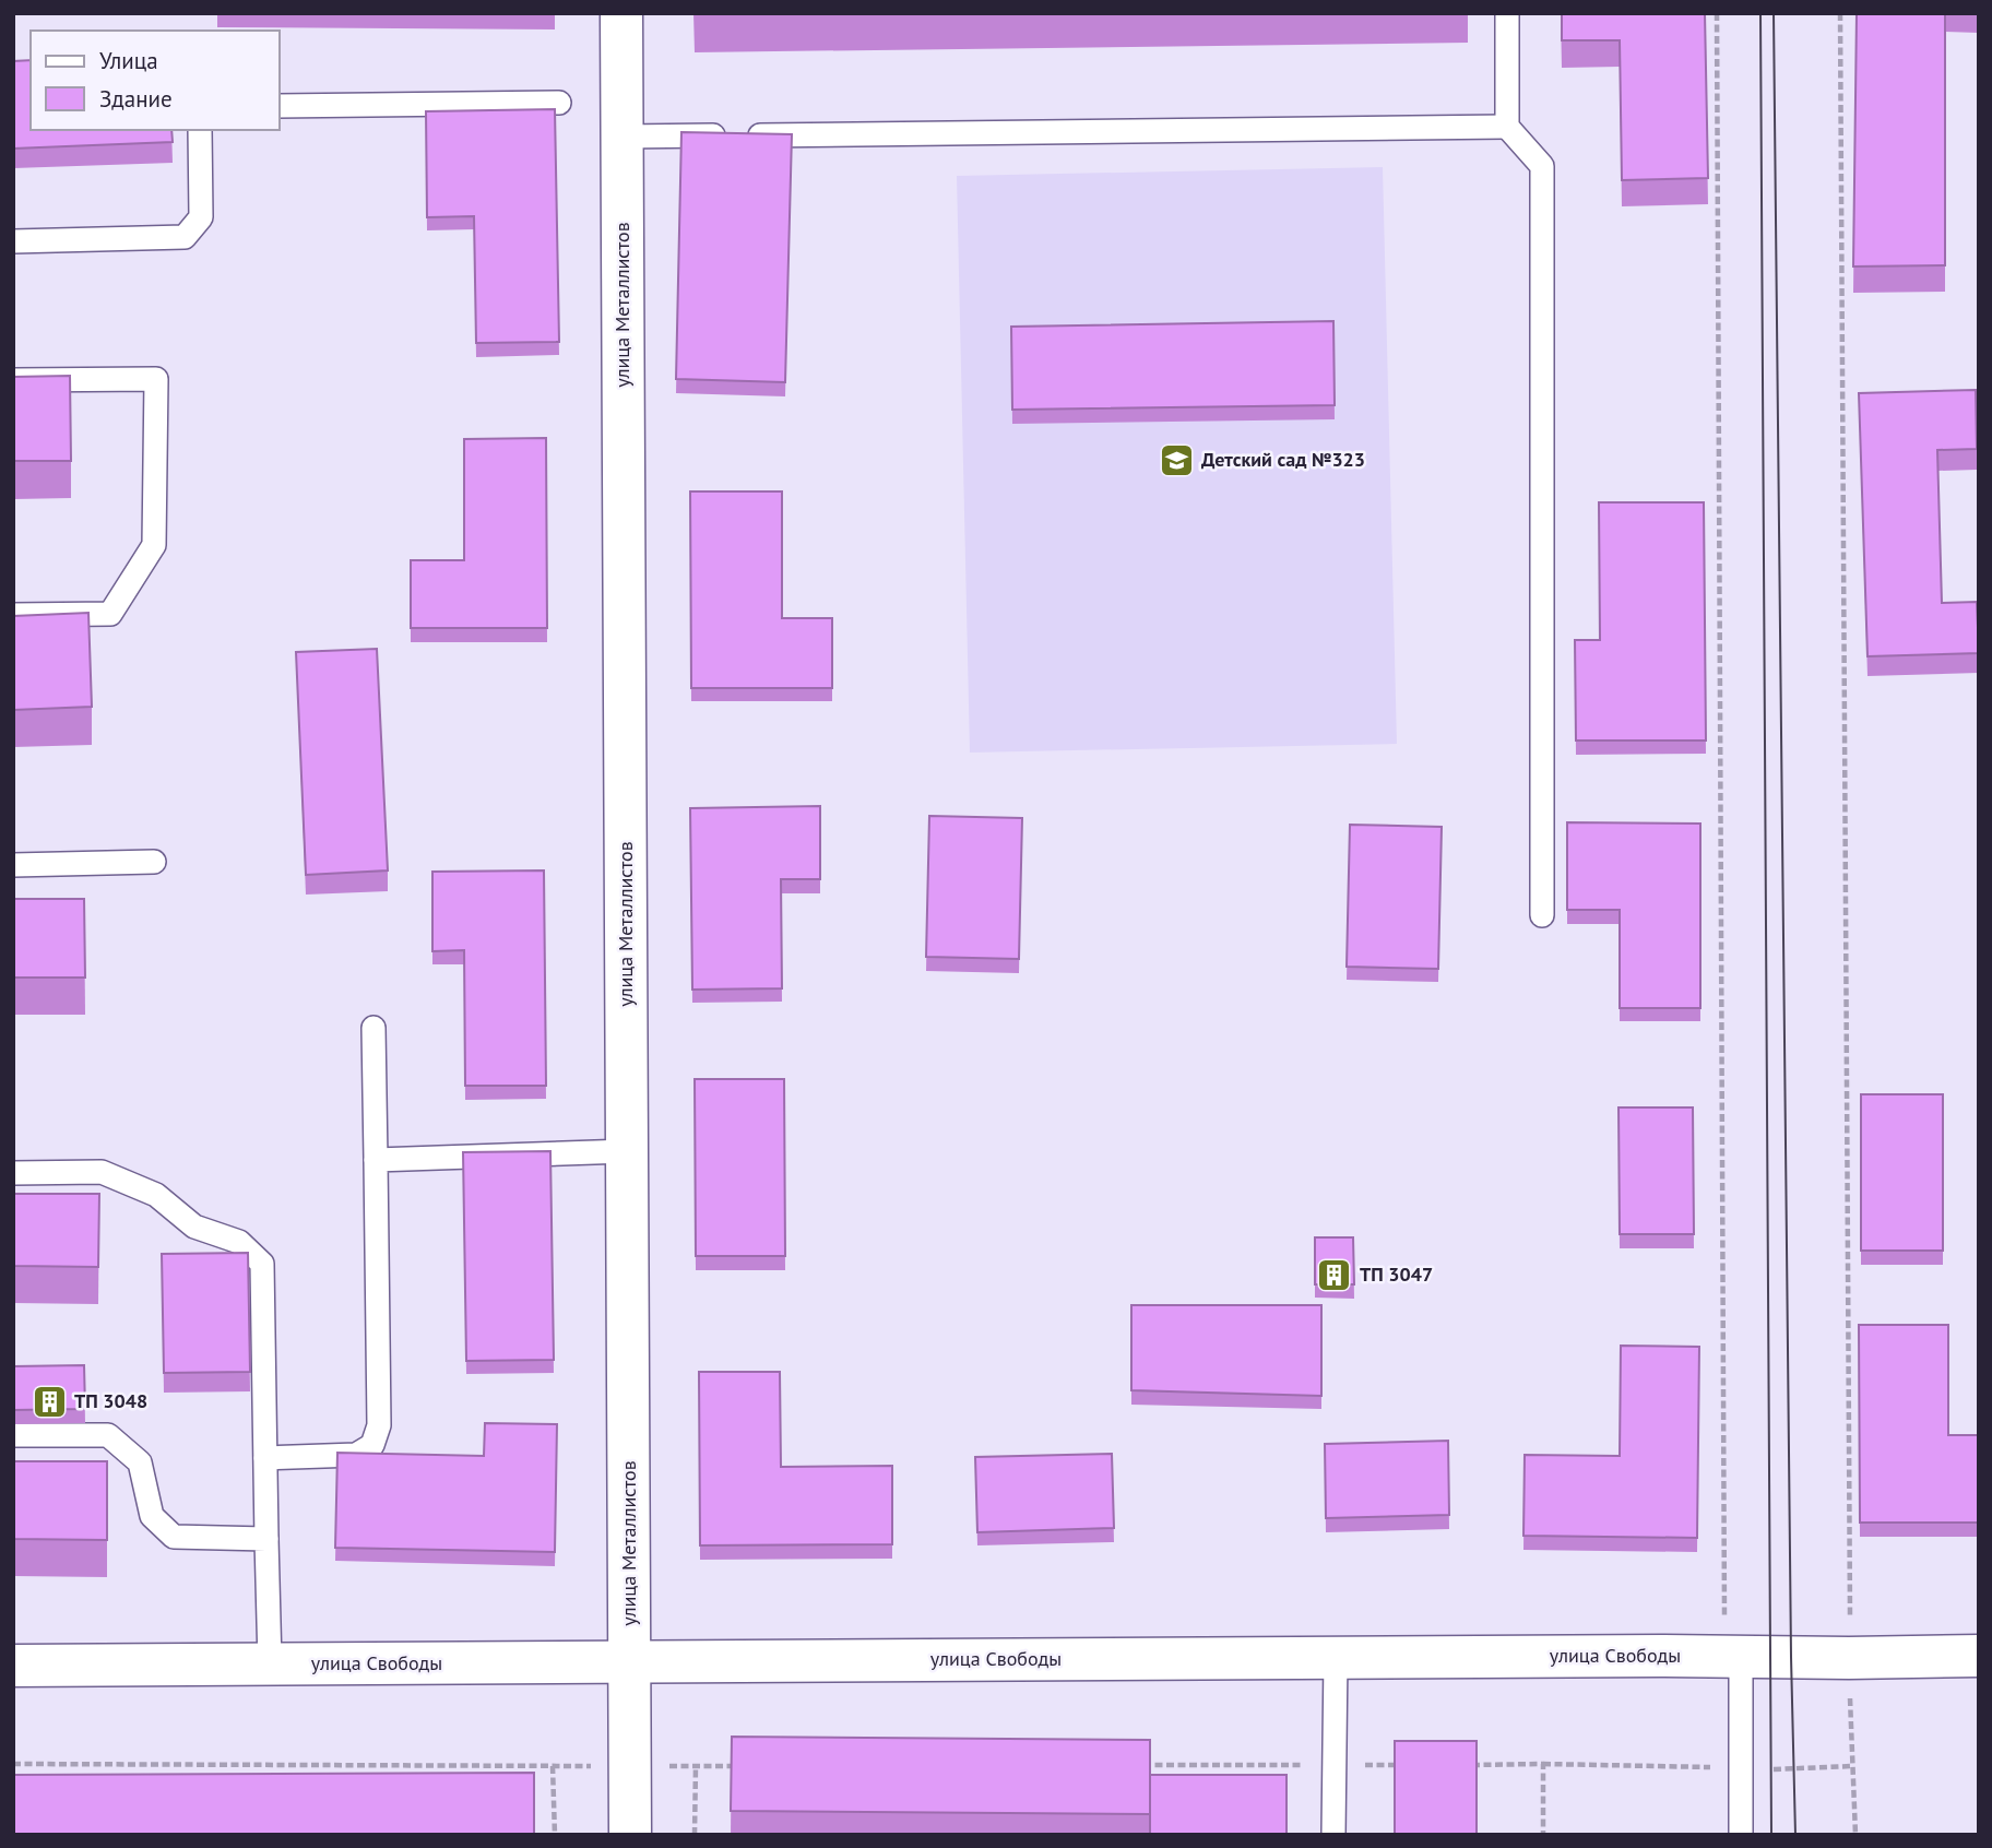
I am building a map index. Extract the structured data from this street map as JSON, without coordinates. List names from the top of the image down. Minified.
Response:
{"streets":{"street":["улица Металлистов","улица Свободы"]},"crossings":[["улица Металлистов","улица Свободы"]],"places":{"school or university":["Детский сад №323"],"building":["ТП 3047","ТП 3048"]},"legend":["Улица","Здание"]}
